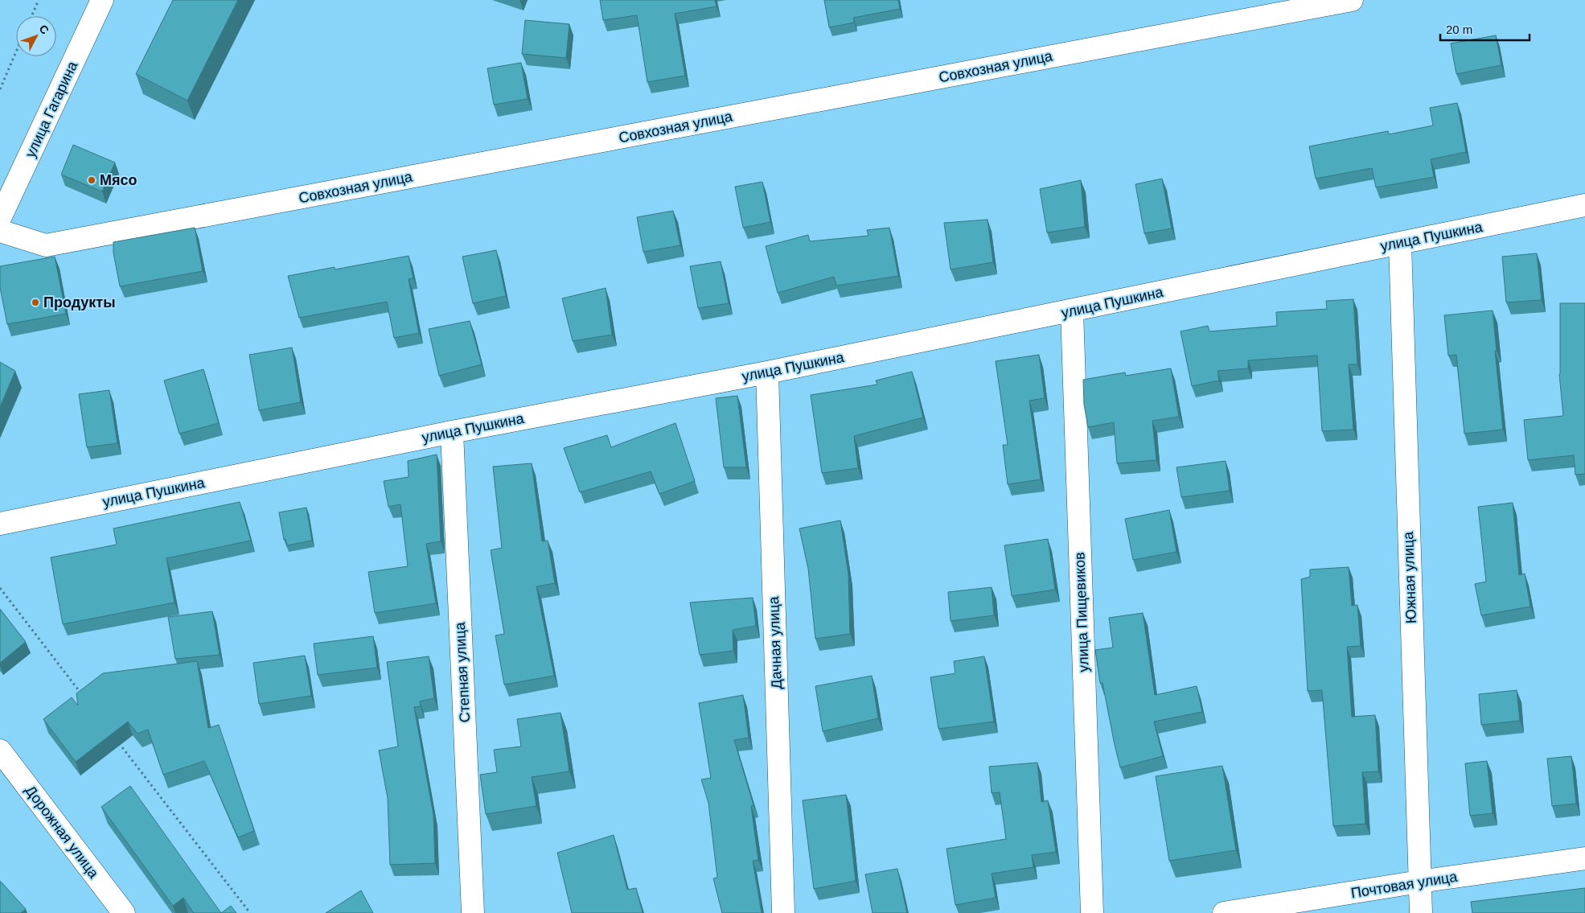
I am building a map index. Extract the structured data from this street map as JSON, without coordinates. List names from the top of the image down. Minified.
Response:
{"streets":{"street":["Совхозная улица","улица Гагарина","улица Пушкина","Южная улица","улица Пищевиков","Дачная улица","Степная улица","Дорожная улица","Почтовая улица"]},"crossings":[["улица Пушкина","Южная улица"],["улица Пушкина","улица Пищевиков"],["улица Пушкина","Дачная улица"],["улица Пушкина","Степная улица"],["Южная улица","Почтовая улица"]],"places":["Мясо","Продукты"],"scale_bar":"20 m","north":"top right"}
